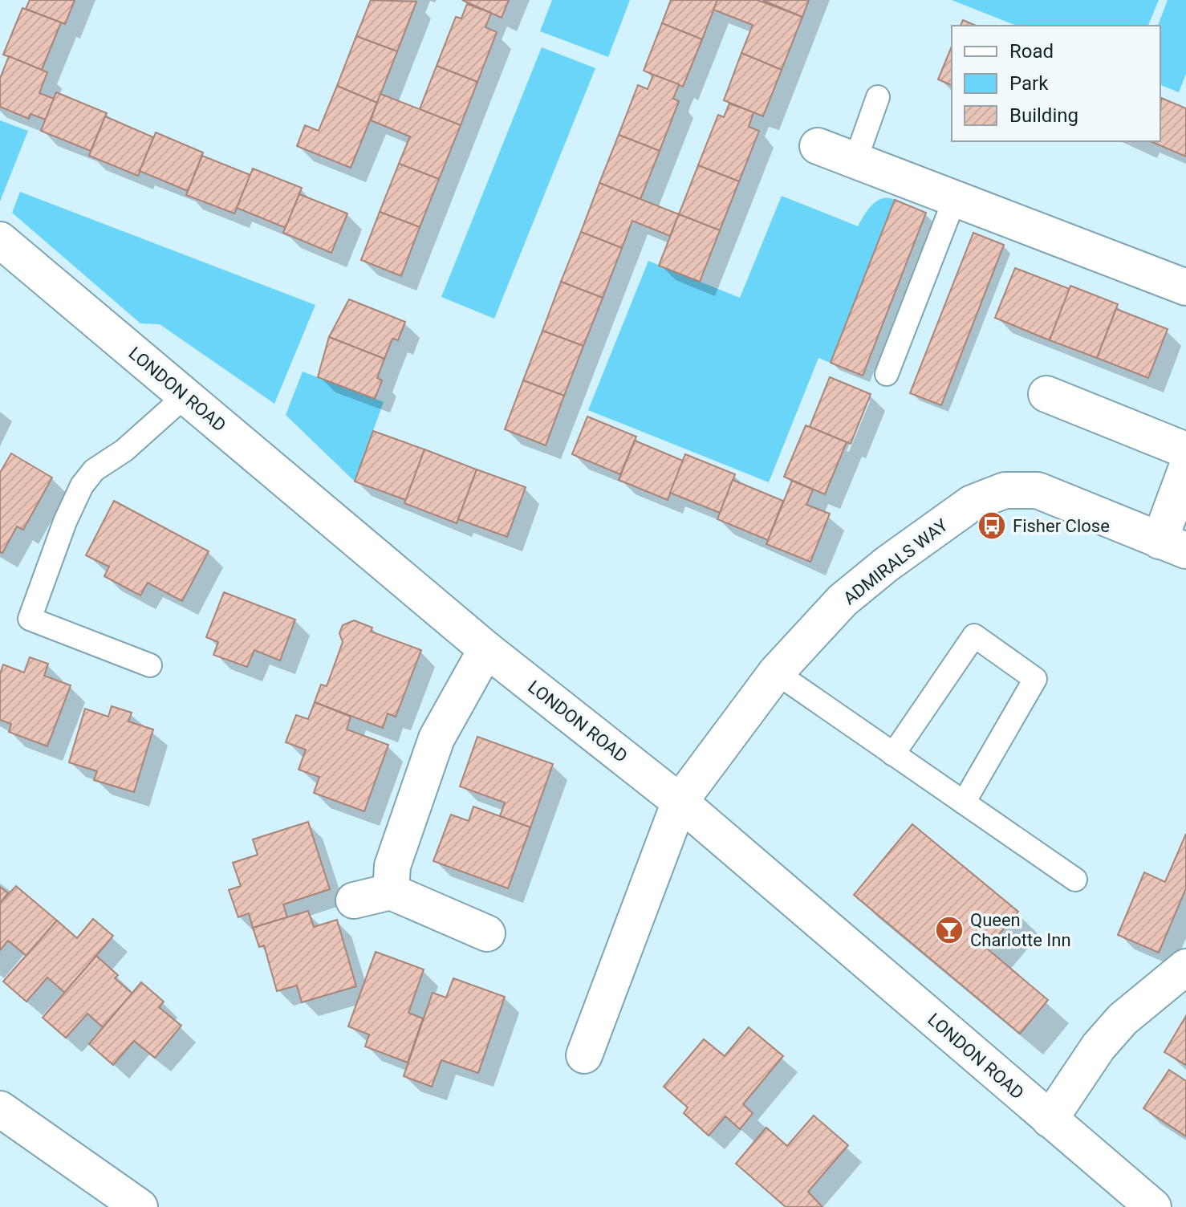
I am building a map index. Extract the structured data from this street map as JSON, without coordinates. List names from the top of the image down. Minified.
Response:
{"streets":{"street":["LONDON ROAD","ADMIRALS WAY"]},"crossings":[["LONDON ROAD","ADMIRALS WAY"]],"places":{"bus stop":["Fisher Close"],"bar":["Queen Charlotte Inn"]},"legend":["Road","Park","Building"]}
